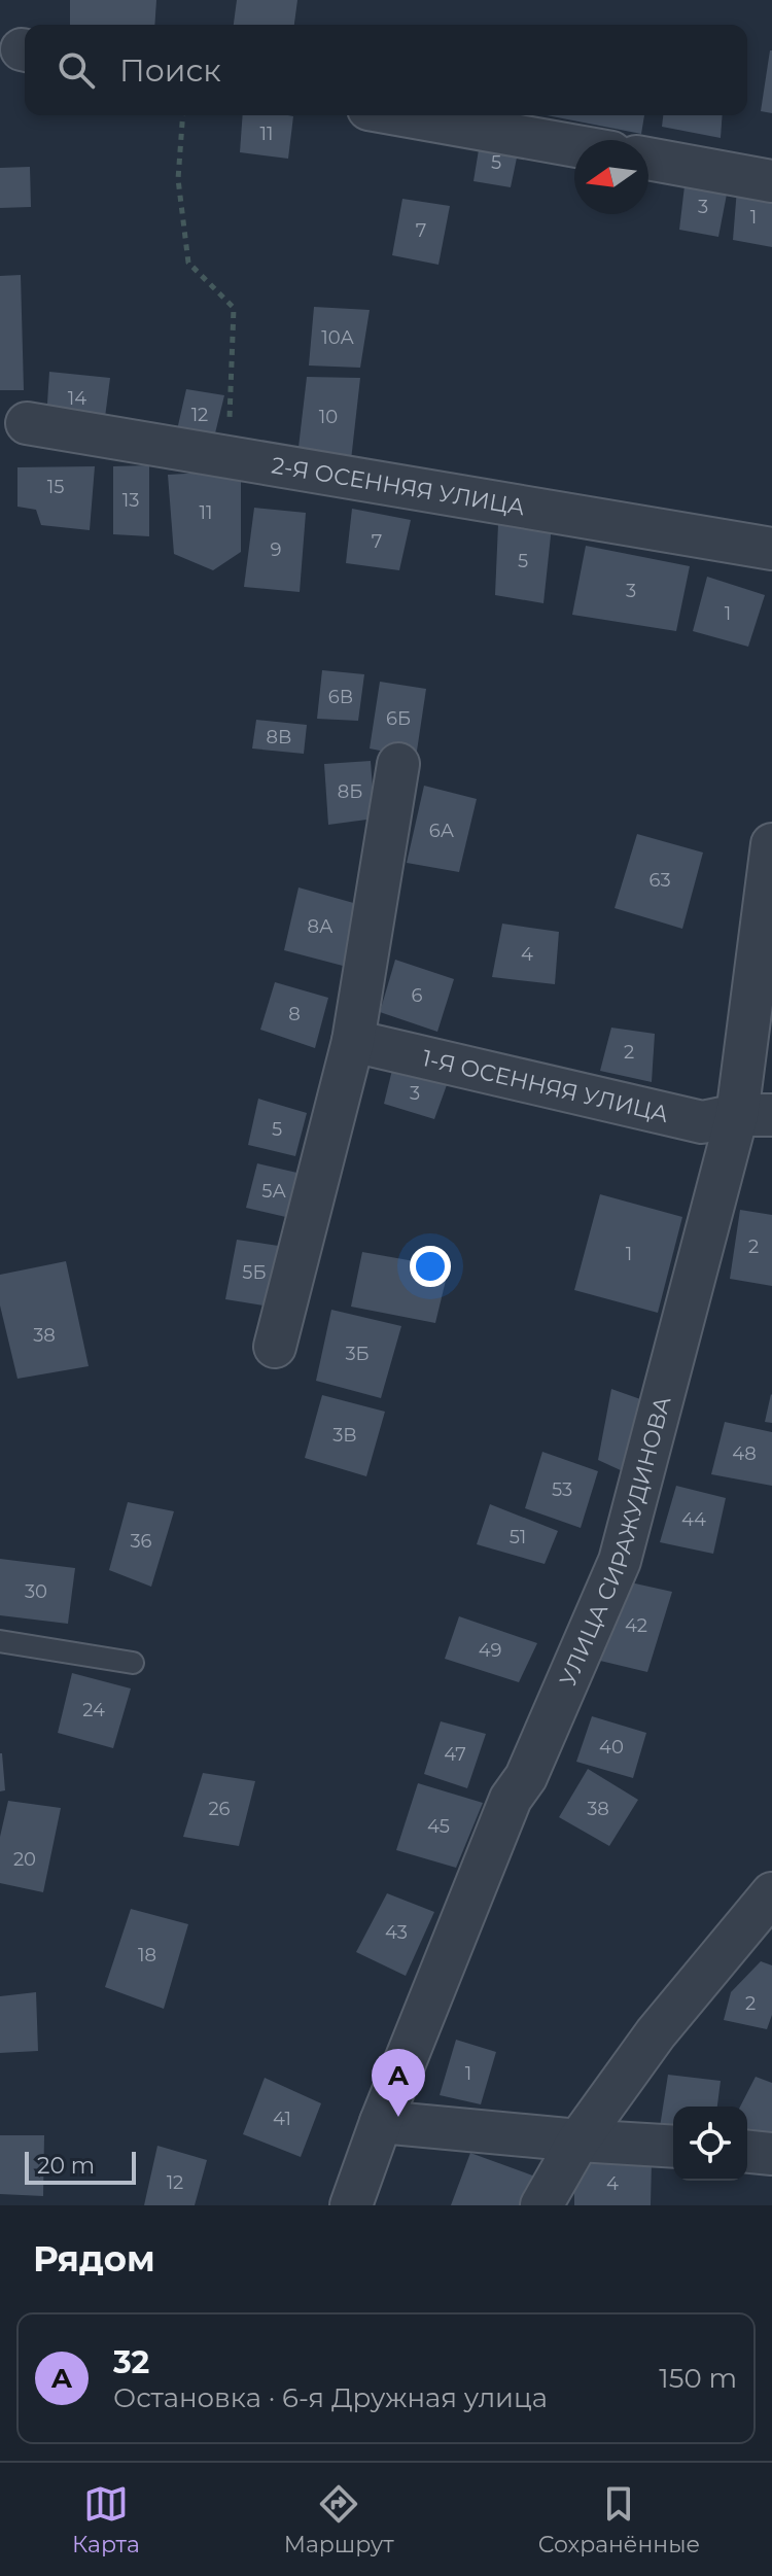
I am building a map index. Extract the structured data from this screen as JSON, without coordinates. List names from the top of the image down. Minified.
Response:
{"streets":{"street":["2-Я ОСЕННЯЯ УЛИЦА","1-Я ОСЕННЯЯ УЛИЦА","УЛИЦА СИРАЖУДИНОВА"]},"crossings":[["1-Я ОСЕННЯЯ УЛИЦА","УЛИЦА СИРАЖУДИНОВА"]],"house_numbers":["11","5","3","1","7","10А","14","12","10","15","13","11","7","9","5","3","1","6В","6Б","8В","8Б","6А","63","8А","4","6","8","2","3","5","5А","2","1","5Б","38","3Б","3В","48","53","44","51","36","30","42","49","24","40","47","26","38","45","20","43","18","2","1","41","12","4"],"scale_bar":"20 m","north":"left","page":{"search":"Поиск","pins":"A","scale":"20 m","heading":"Рядом","list":[{"mark":"A","name":"32","note":"Остановка · 6-я Дружная улица","value":"150 m"}],"nav":["Карта","Маршрут","Сохранённые"]}}
